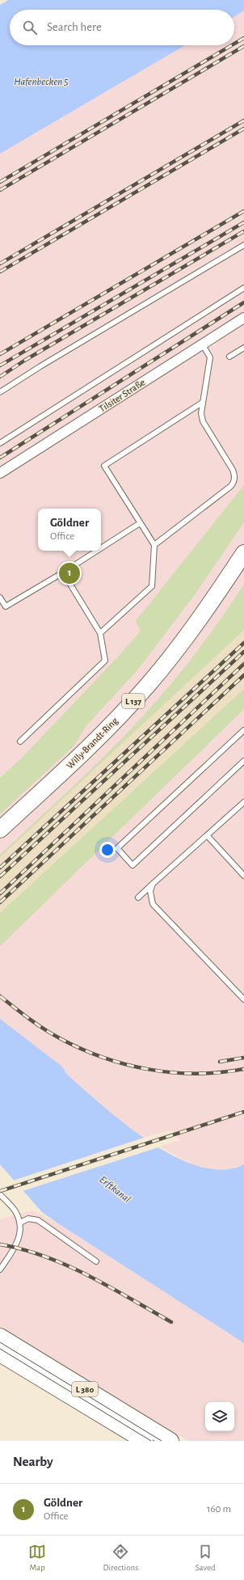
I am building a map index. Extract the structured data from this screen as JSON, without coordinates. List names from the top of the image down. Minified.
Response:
{"streets":{"main road":["L 137","Willy-Brandt-Ring","L 380"],"street":["Tilsiter Straße"]},"water":["Hafenbecken 5","Erftkanal"],"page":{"search":"Search here","popup":["Göldner","Office"],"pins":"1","heading":"Nearby","list":[{"mark":"1","name":"Göldner","note":"Office","value":"160 m"}],"nav":["Map","Directions","Saved"]}}
